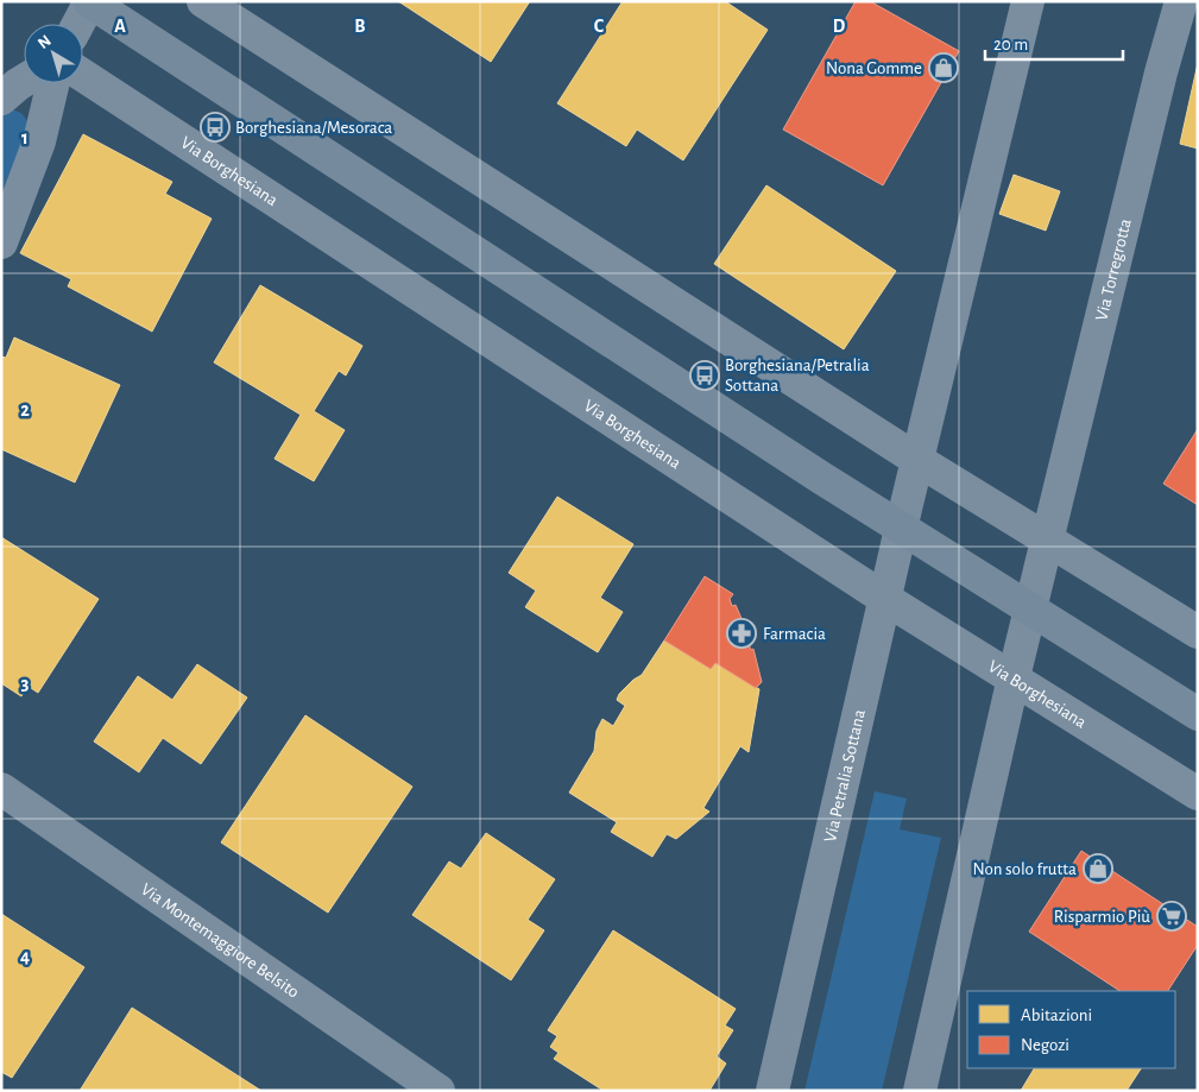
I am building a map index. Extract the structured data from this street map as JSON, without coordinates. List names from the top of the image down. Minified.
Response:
{"streets":{"street":["Via Borghesiana","Via Torregrotta","Via Petralia Sottana","Via Montemaggiore Belsito"]},"crossings":[["Via Borghesiana","Via Petralia Sottana"]],"places":{"shop":["Nona Gomme","Non solo frutta"],"bus stop":["Borghesiana/Mesoraca","Borghesiana/Petralia Sottana"],"pharmacy":["Farmacia"],"supermarket":["Risparmio Più"]},"legend":["Abitazioni","Negozi"],"scale_bar":"20 m","north":"top left","grid":{"columns":["A","B","C","D"],"rows":["1","2","3","4"]}}
